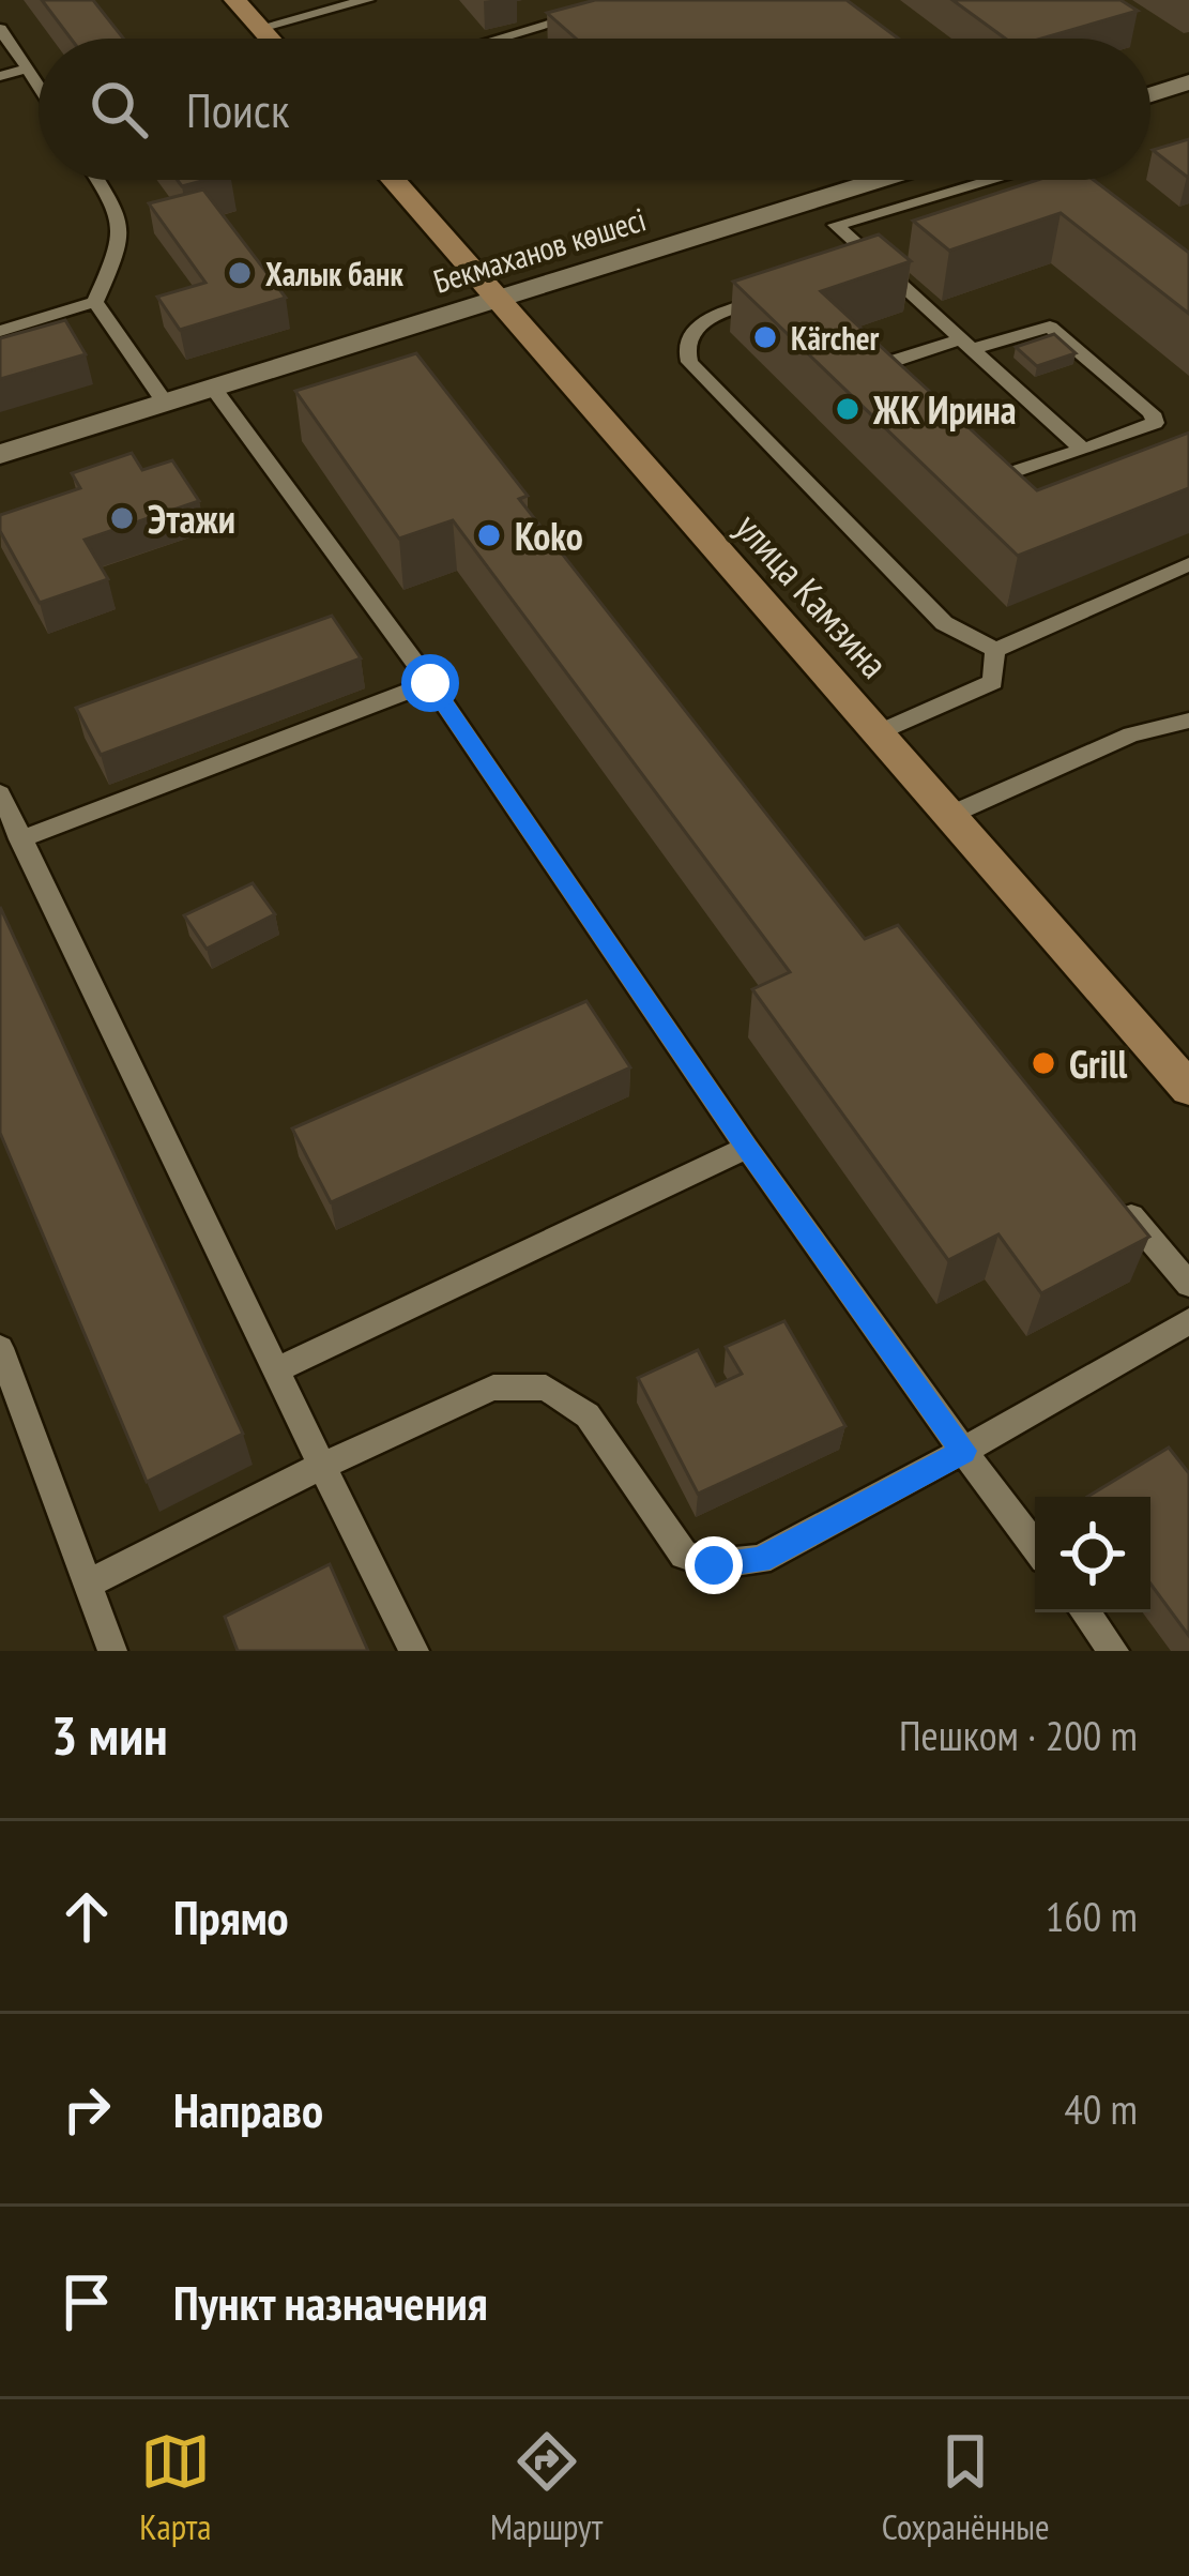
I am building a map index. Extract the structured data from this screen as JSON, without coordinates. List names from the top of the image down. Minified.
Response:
{"streets":{"main road":["улица Камзина"],"street":["Бекмаханов көшесі"]},"crossings":[["Бекмаханов көшесі","улица Камзина"]],"places":["Халык банк","Kärcher","ЖК Ирина","Этажи","Koko","Grill"],"page":{"search":"Поиск","heading":["3 мин","Пешком · 200 m"],"list":[["Прямо","160 m"],["Направо","40 m"],"Пункт назначения"],"nav":["Карта","Маршрут","Сохранённые"]}}
